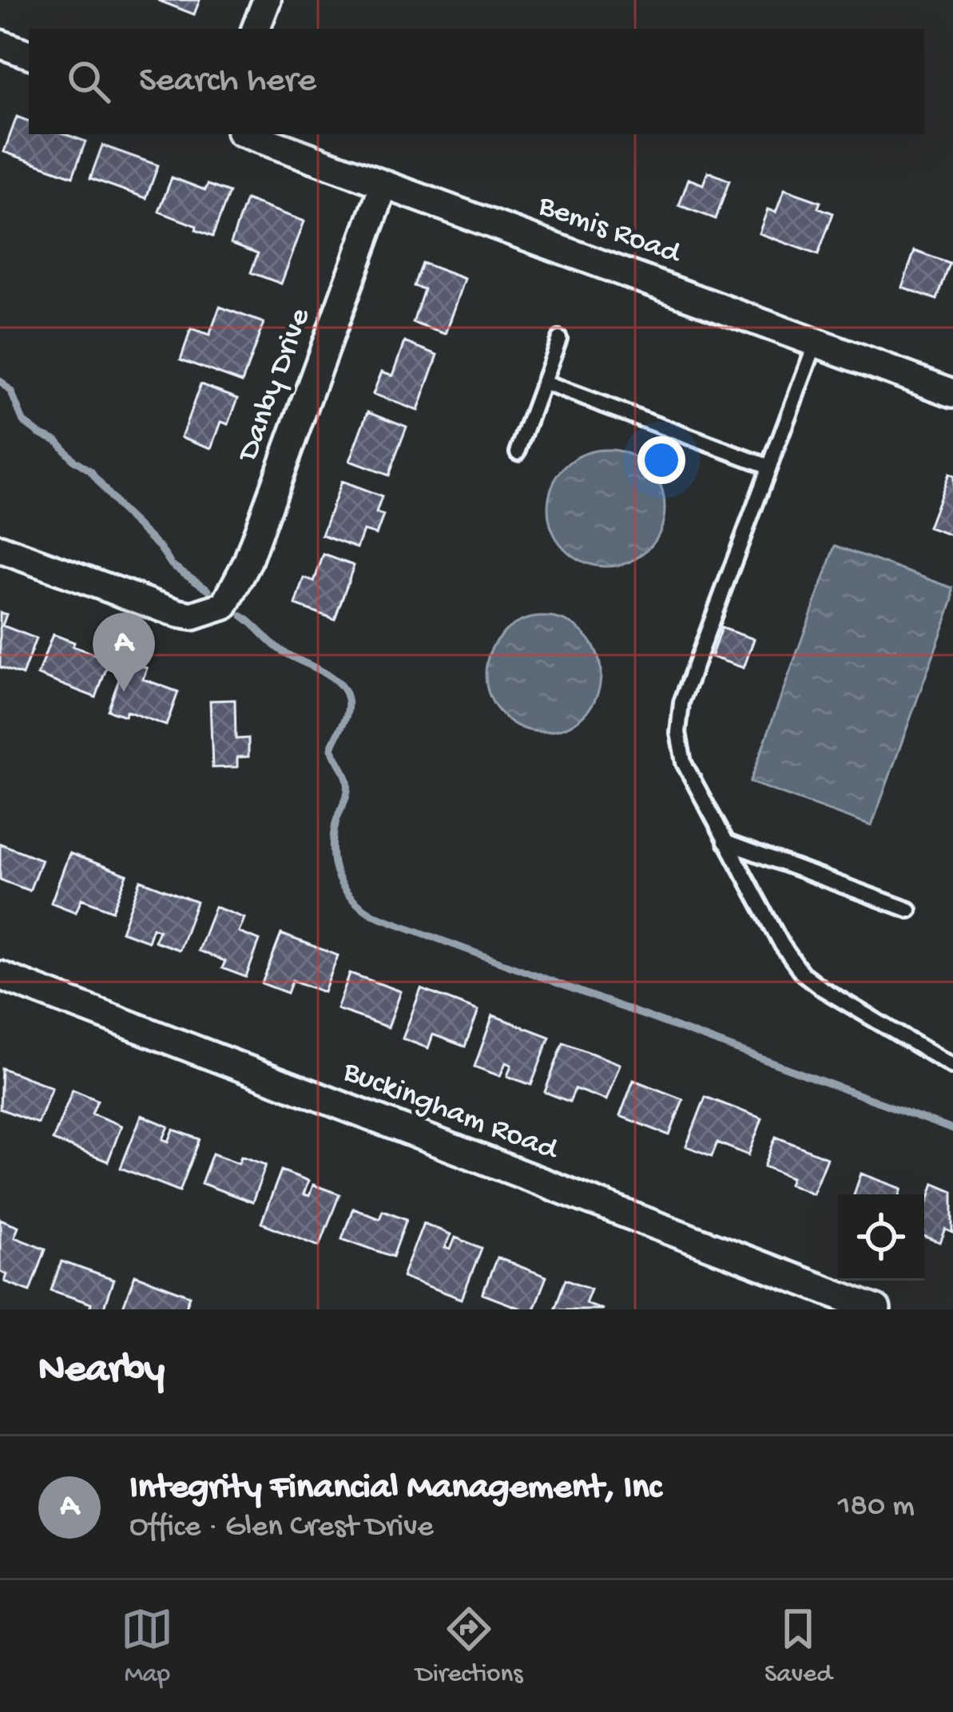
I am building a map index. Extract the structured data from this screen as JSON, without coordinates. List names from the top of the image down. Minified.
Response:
{"streets":{"street":["Bemis Road","Danby Drive","Buckingham Road"]},"crossings":[["Bemis Road","Danby Drive"]],"page":{"search":"Search here","pins":"A","heading":"Nearby","list":[{"mark":"A","name":"Integrity Financial Management, Inc","note":"Office · Glen Crest Drive","value":"180 m"}],"nav":["Map","Directions","Saved"]}}
